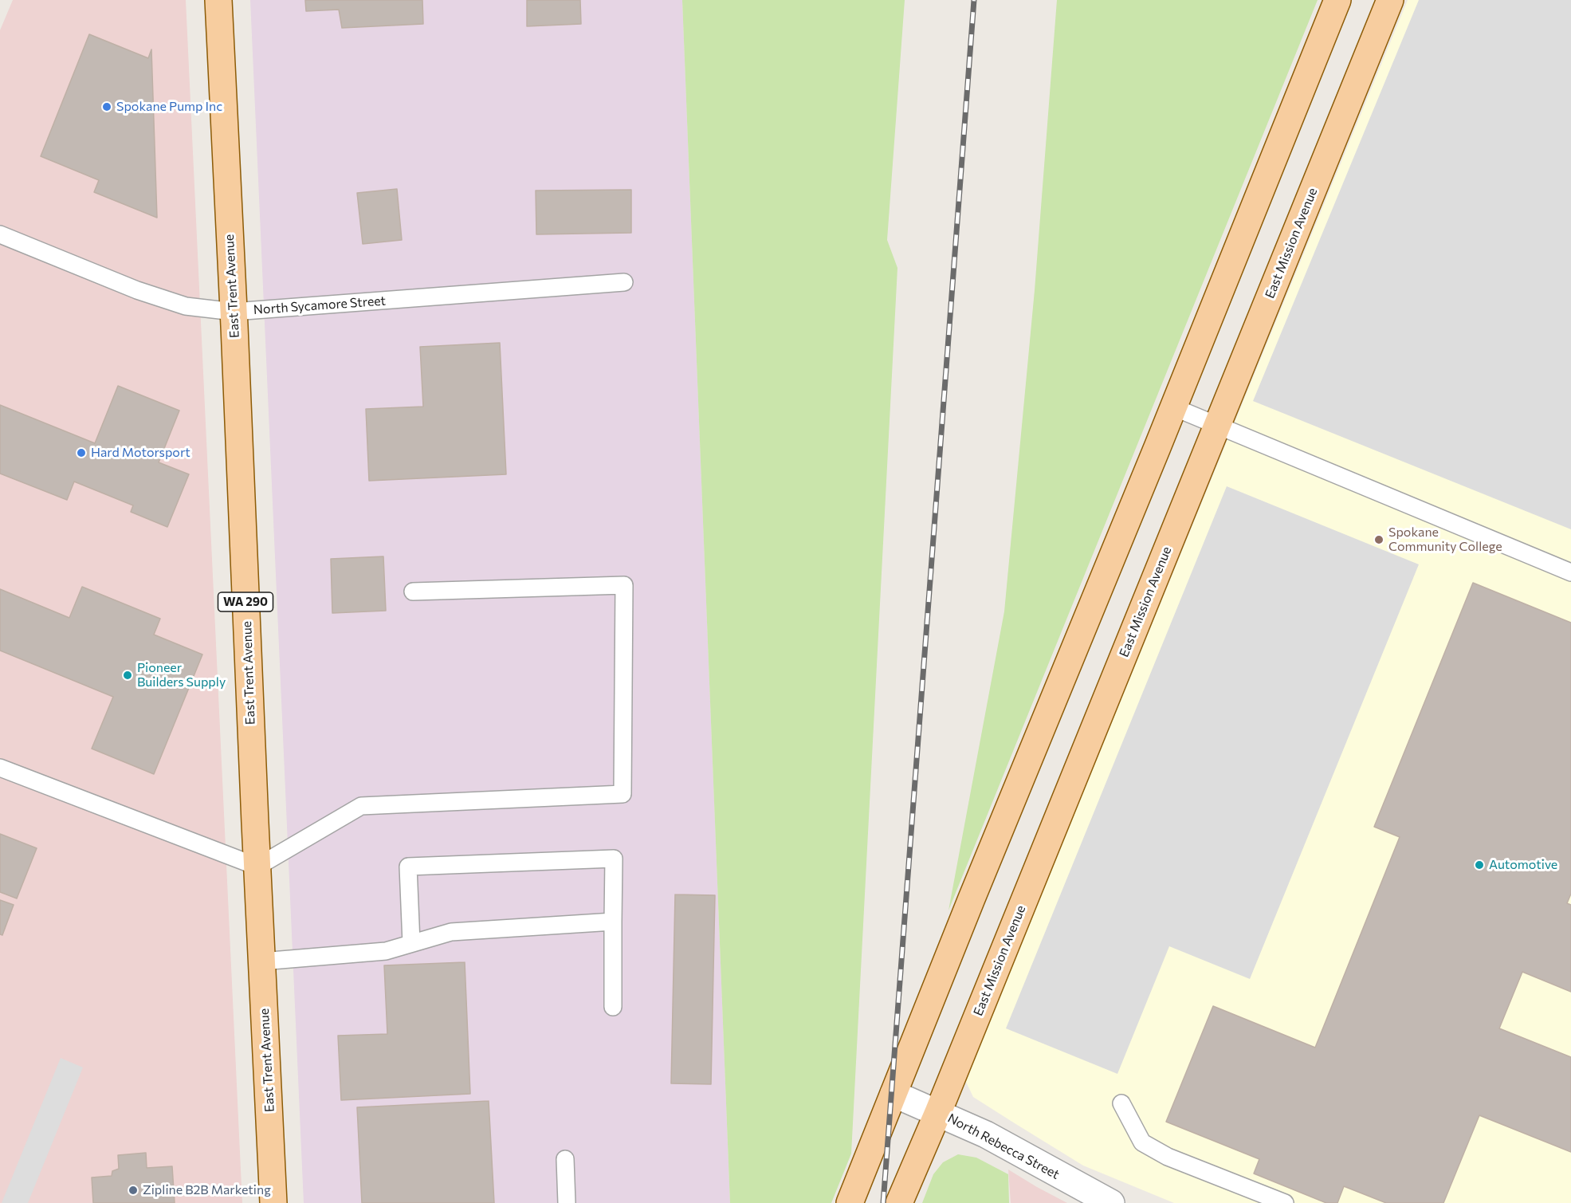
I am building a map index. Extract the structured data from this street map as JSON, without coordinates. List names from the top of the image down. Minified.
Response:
{"streets":{"main road":["East Mission Avenue","East Trent Avenue","WA 290"],"street":["North Rebecca Street"],"lane":["North Sycamore Street"]},"crossings":[["East Mission Avenue","North Rebecca Street"],["East Trent Avenue","North Sycamore Street"]],"places":["Spokane Pump Inc","Hard Motorsport","Spokane Community College","Pioneer Builders Supply","Automotive","Zipline B2B Marketing"]}
